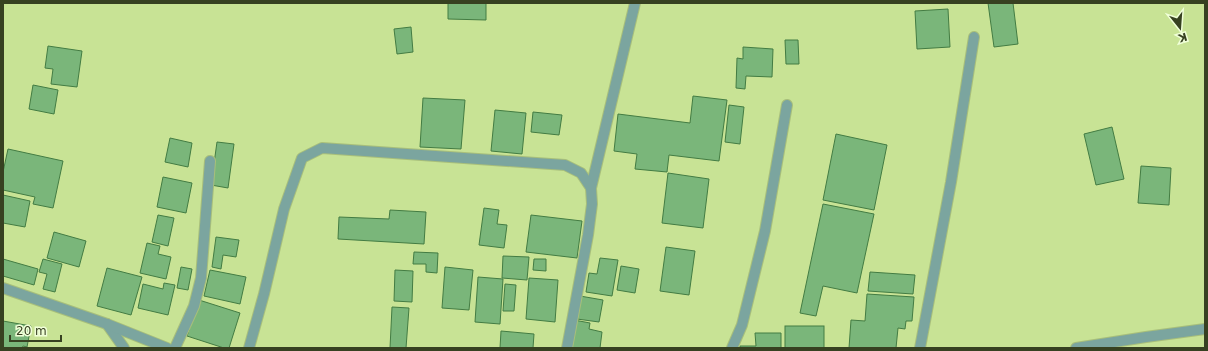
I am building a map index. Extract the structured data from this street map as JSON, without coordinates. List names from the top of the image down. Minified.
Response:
{"scale_bar":"20 m","north":"bottom"}
